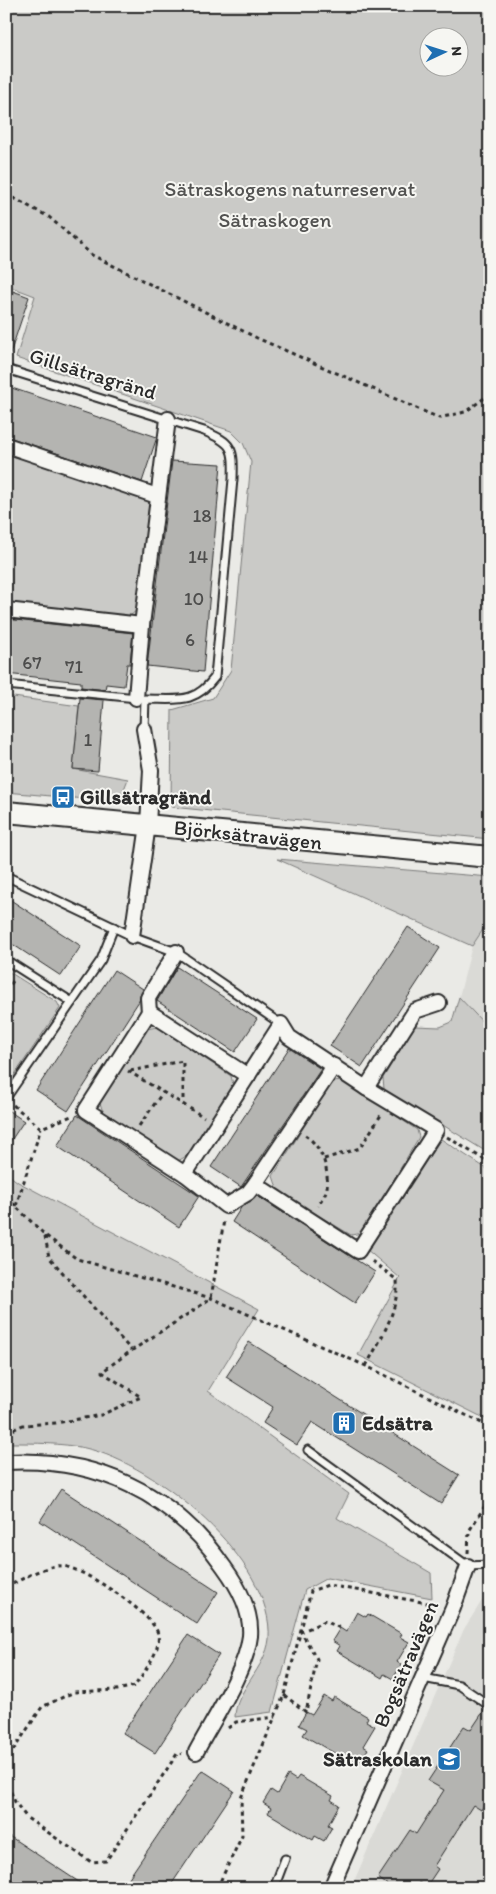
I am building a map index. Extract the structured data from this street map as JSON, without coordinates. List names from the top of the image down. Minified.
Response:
{"streets":{"street":["Gillsätragränd","Björksätravägen","Bogsätravägen"]},"crossings":[["Gillsätragränd","Björksätravägen"]],"parks":["Sätraskogens naturreservat","Sätraskogen"],"places":{"bus stop":["Gillsätragränd"],"building":["Edsätra"],"school or university":["Sätraskolan"]},"house_numbers":["18","14","10","6","67","71","1"],"north":"right"}
